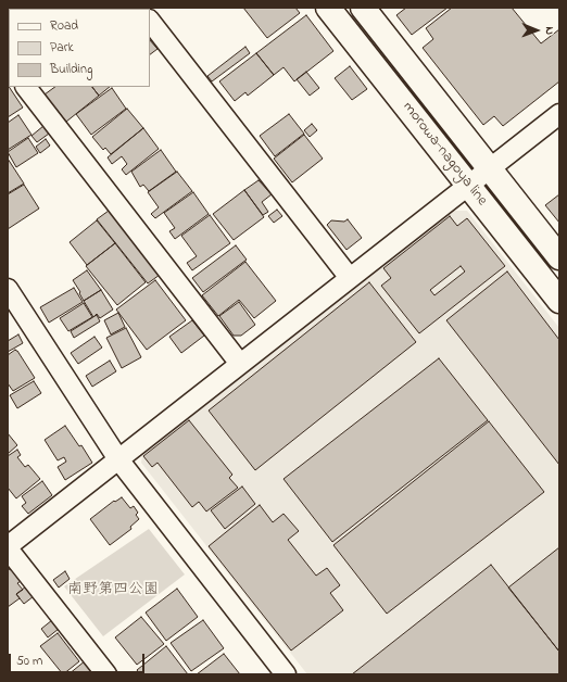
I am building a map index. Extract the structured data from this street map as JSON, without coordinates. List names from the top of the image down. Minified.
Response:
{"streets":{"main road":["morowa-nagoya line"]},"parks":["南野第四公園"],"legend":["Road","Park","Building"],"scale_bar":"50 m","north":"right"}
